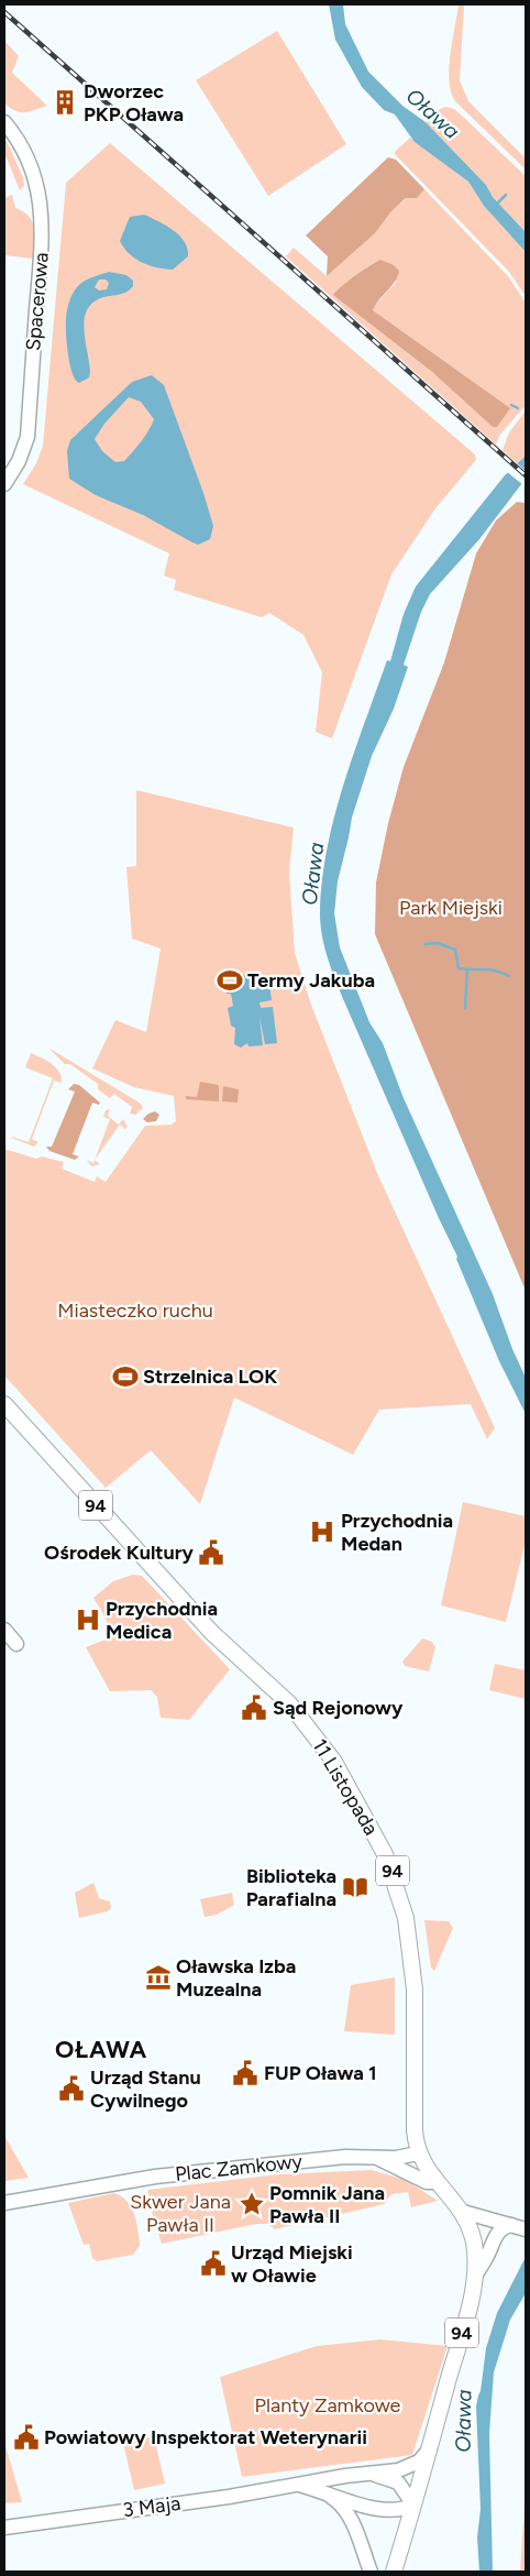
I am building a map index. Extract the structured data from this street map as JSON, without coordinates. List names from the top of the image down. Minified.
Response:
{"streets":{"main road":["94","11 Listopada"],"street":["Spacerowa","Plac Zamkowy","3 Maja"]},"crossings":[["94","11 Listopada"],["94","Plac Zamkowy"],["94","3 Maja"],["11 Listopada","Plac Zamkowy"]],"districts":["OŁAWA"],"water":["Oława"],"parks":["Park Miejski","Miasteczko ruchu","Skwer Jana Pawła II","Planty Zamkowe"],"places":{"building":["Dworzec PKP Oława"],"sports":["Termy Jakuba","Strzelnica LOK"],"hospital":["Przychodnia Medan","Przychodnia Medica"],"public building":["Ośrodek Kultury","Sąd Rejonowy","FUP Oława 1","Urząd Stanu Cywilnego","Urząd Miejski w Oławie","Powiatowy Inspektorat Weterynarii"],"library":["Biblioteka Parafialna"],"museum":["Oławska Izba Muzealna"],"place":["Pomnik Jana Pawła II"]}}
